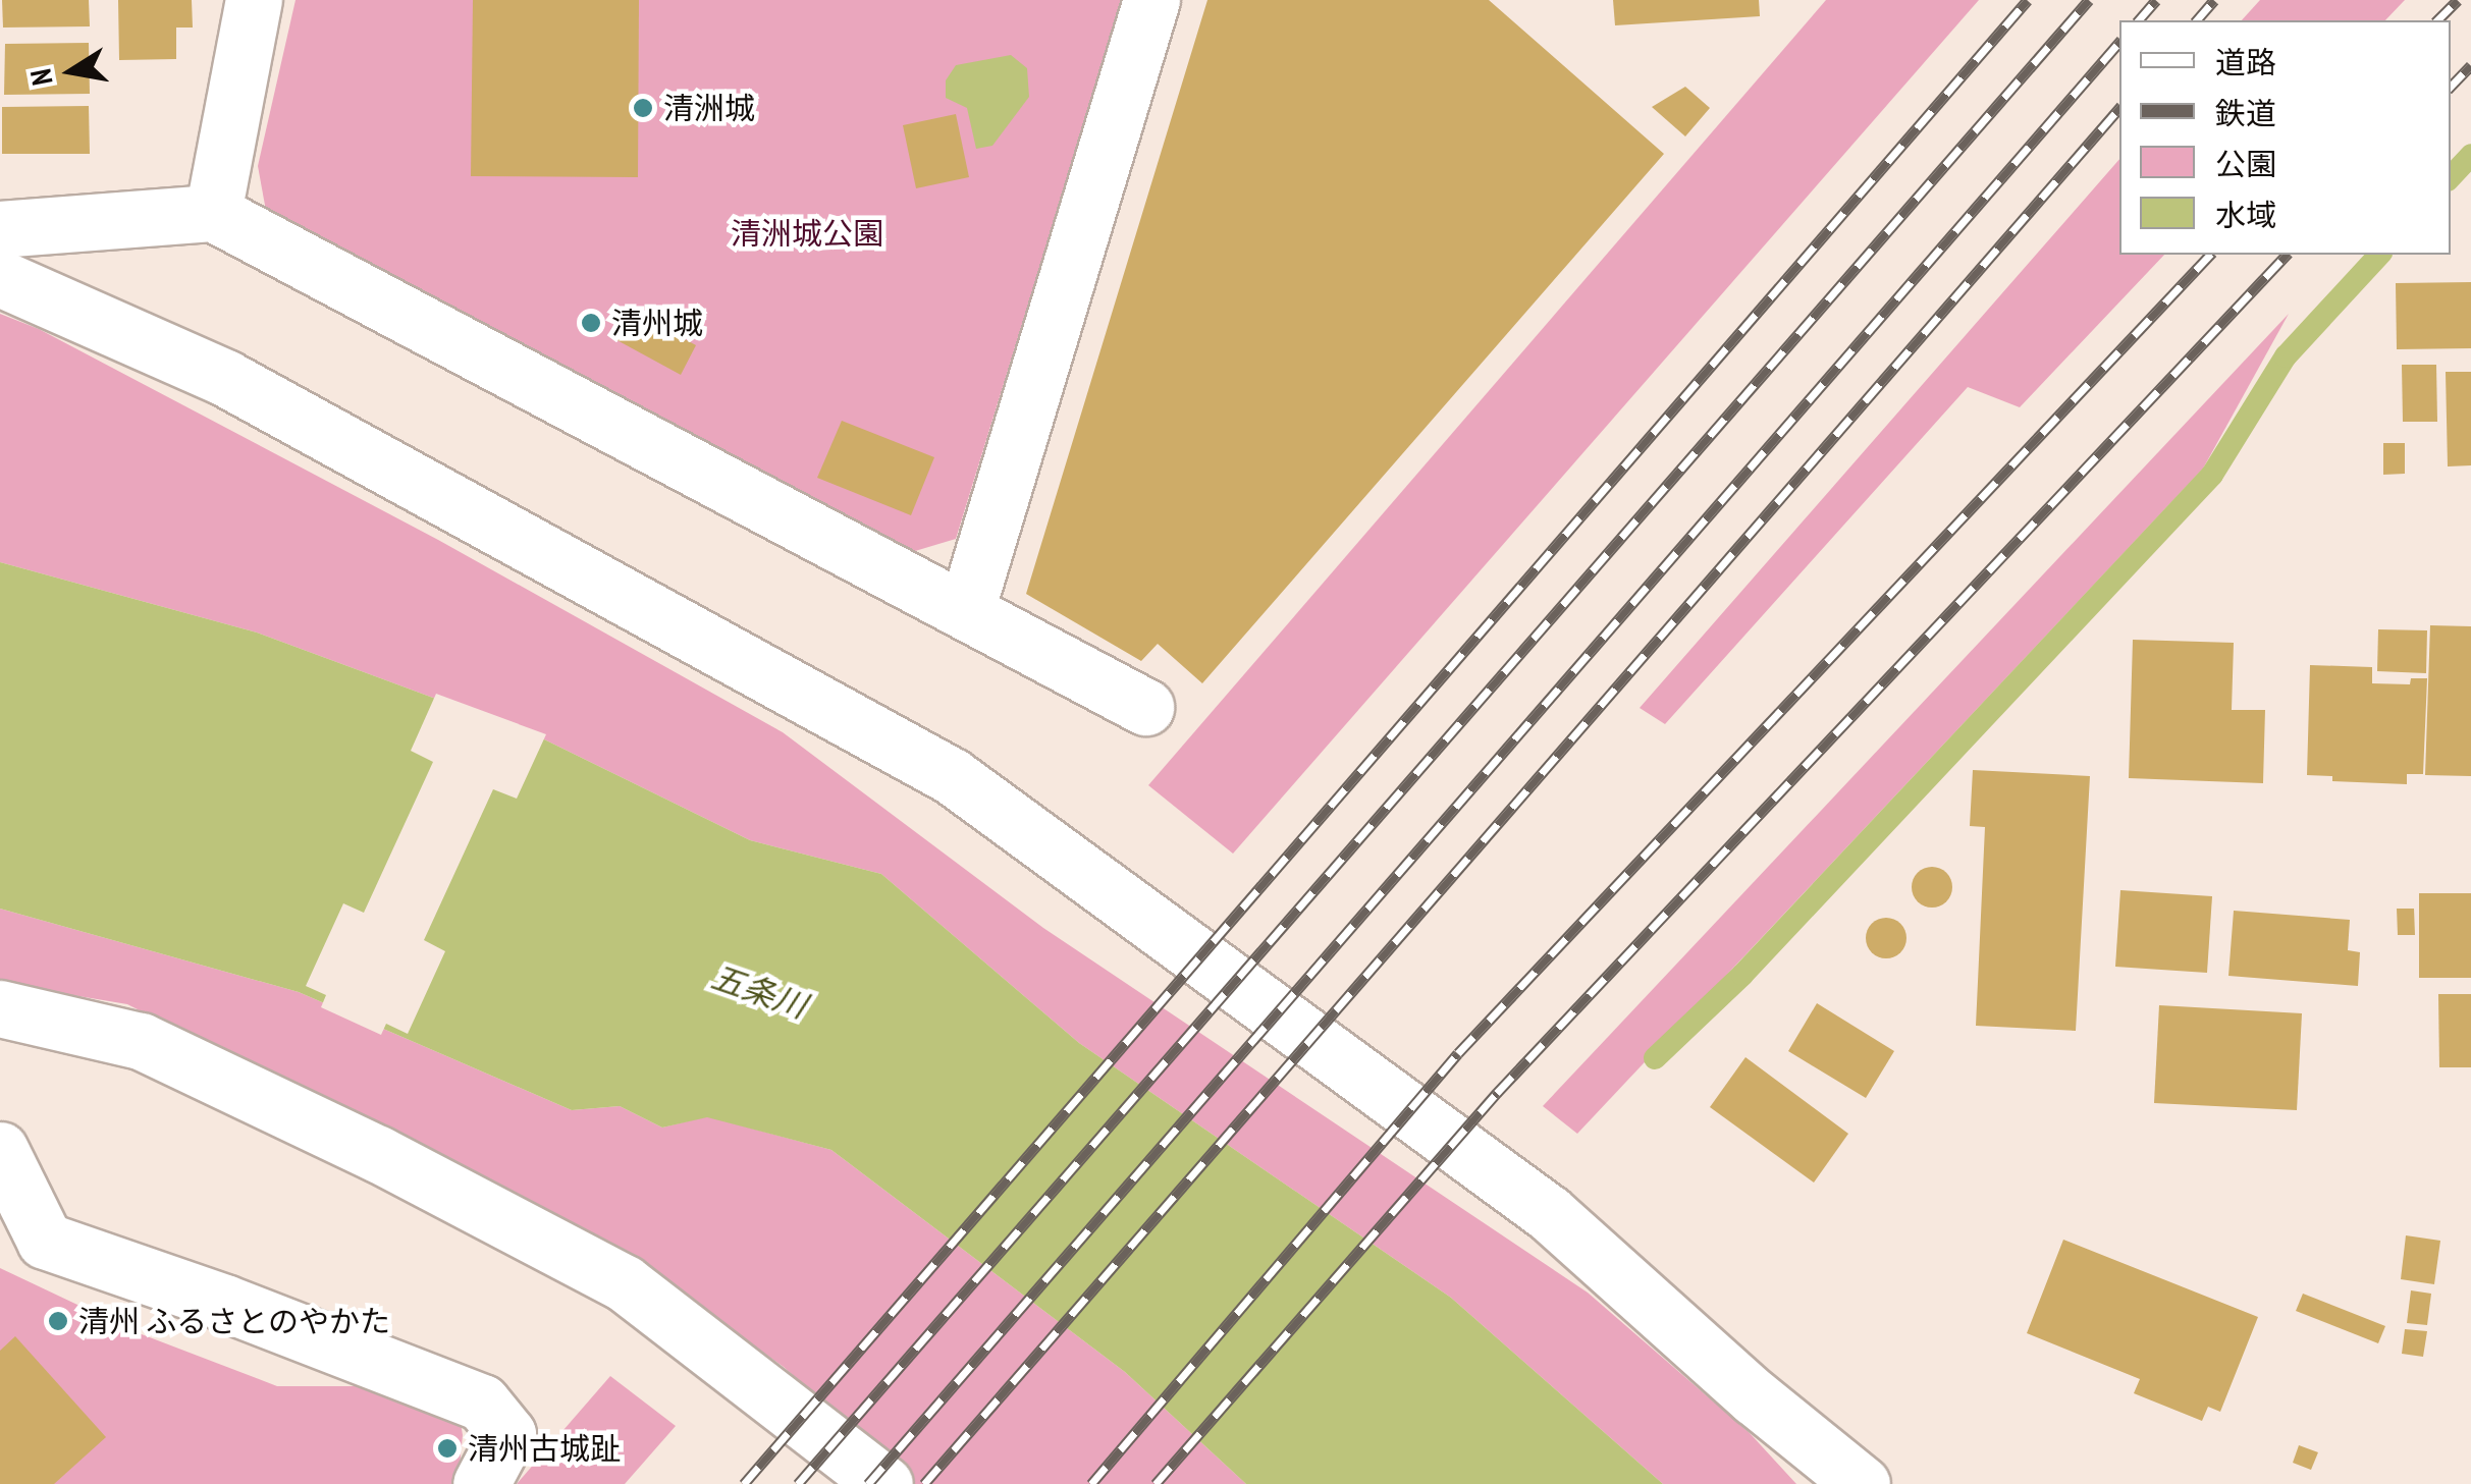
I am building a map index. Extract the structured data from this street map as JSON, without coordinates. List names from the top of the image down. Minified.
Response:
{"water":["五条川"],"parks":["清洲城公園"],"places":["清洲城","清州城","清州 ふるさとのやかた","清州古城趾"],"legend":["道路","鉄道","公園","水域"],"north":"left"}
